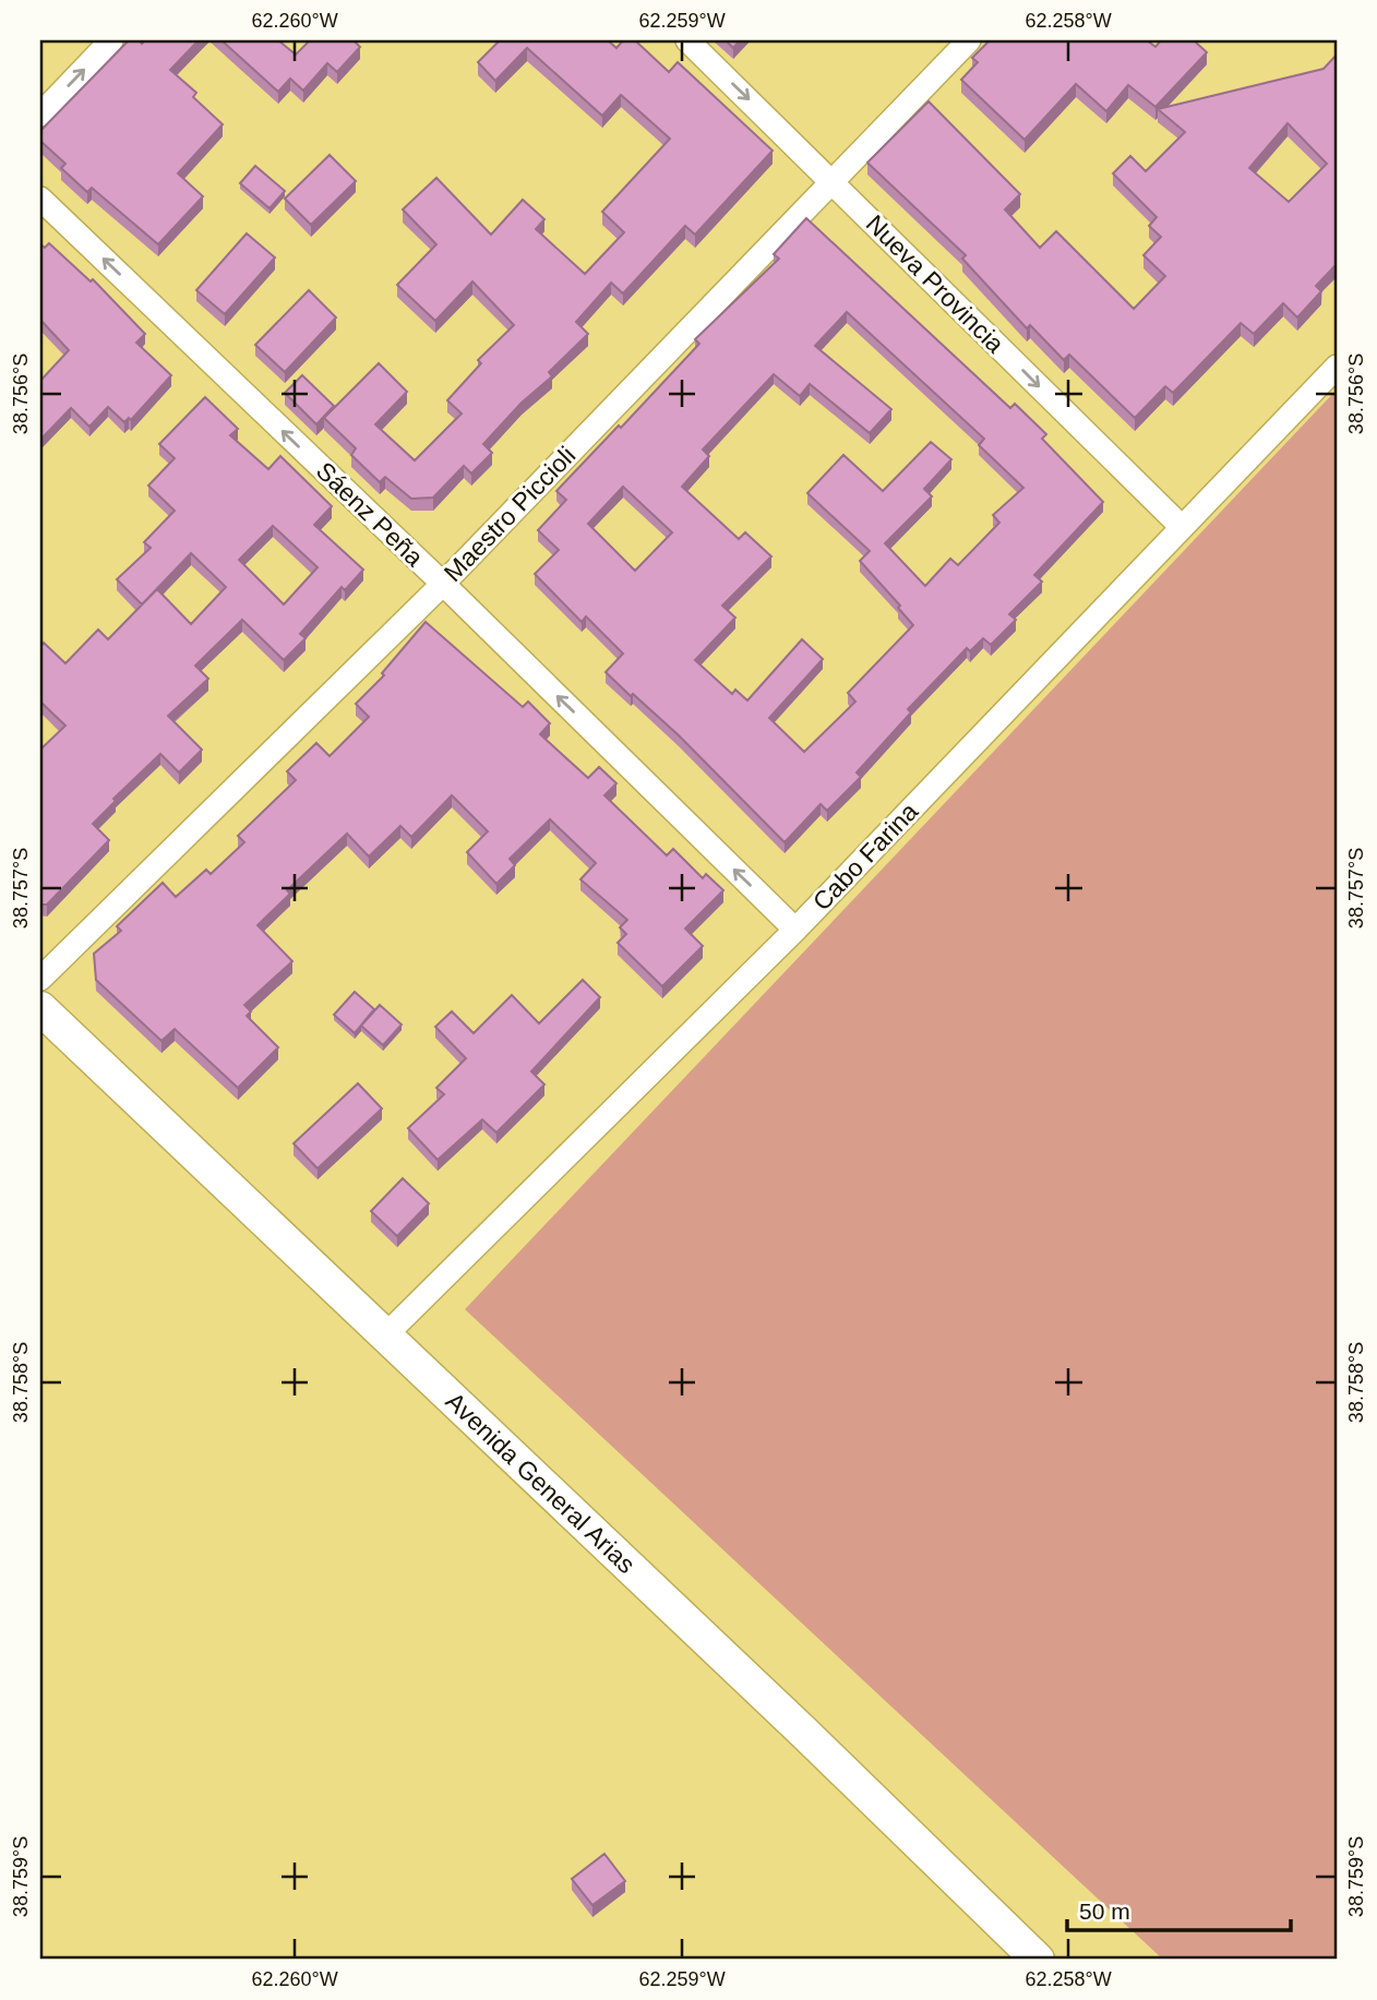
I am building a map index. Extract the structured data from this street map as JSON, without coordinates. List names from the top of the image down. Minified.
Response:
{"streets":{"main road":["Avenida General Arias"],"street":["Nueva Provincia","Sáenz Peña","Maestro Piccioli","Cabo Farina"]},"crossings":[["Nueva Provincia","Maestro Piccioli"],["Nueva Provincia","Cabo Farina"],["Sáenz Peña","Maestro Piccioli"],["Sáenz Peña","Cabo Farina"],["Cabo Farina","Avenida General Arias"]],"one_way":["Nueva Provincia","Sáenz Peña"],"scale_bar":"50 m","coordinates":["62.260°W","62.259°W","62.258°W","38.756°S","38.757°S","38.758°S","38.759°S"]}
